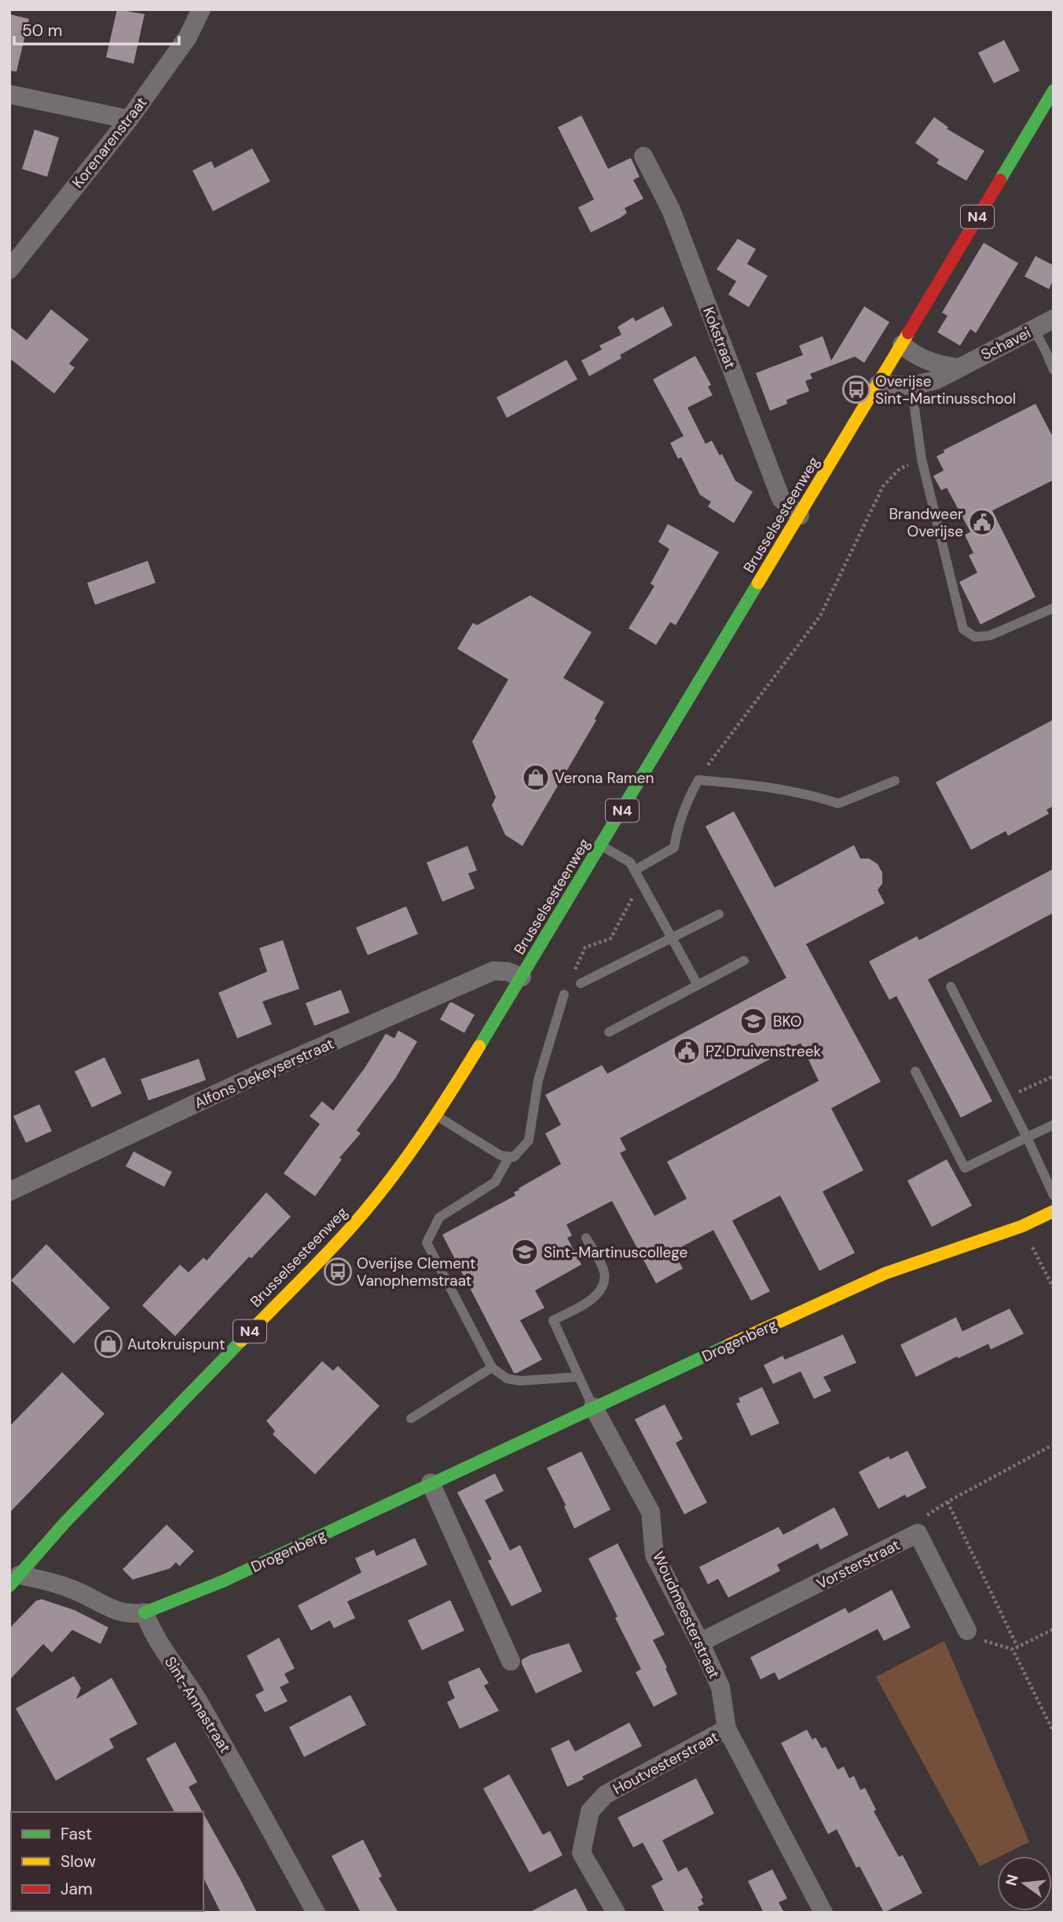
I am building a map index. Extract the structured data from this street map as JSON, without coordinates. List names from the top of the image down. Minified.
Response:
{"streets":{"main road":["N4","Brusselsesteenweg","Drogenberg"],"street":["Korenarenstraat","Kokstraat","Schavei","Alfons Dekeyserstraat","Vorsterstraat","Woudmeesterstraat","Sint-Annastraat","Houtvesterstraat"]},"crossings":[["Kokstraat","Brusselsesteenweg"],["Schavei","Brusselsesteenweg"],["Brusselsesteenweg","Alfons Dekeyserstraat"],["Drogenberg","Woudmeesterstraat"],["Drogenberg","Sint-Annastraat"],["Vorsterstraat","Woudmeesterstraat"],["Woudmeesterstraat","Houtvesterstraat"]],"places":{"bus stop":["Overijse Sint-Martinusschool","Overijse Clement Vanophemstraat"],"public building":["Brandweer Overijse","PZ Druivenstreek"],"shop":["Verona Ramen","Autokruispunt"],"school or university":["BKO","Sint-Martinuscollege"]},"legend":["Fast","Slow","Jam"],"scale_bar":"50 m","north":"left"}
